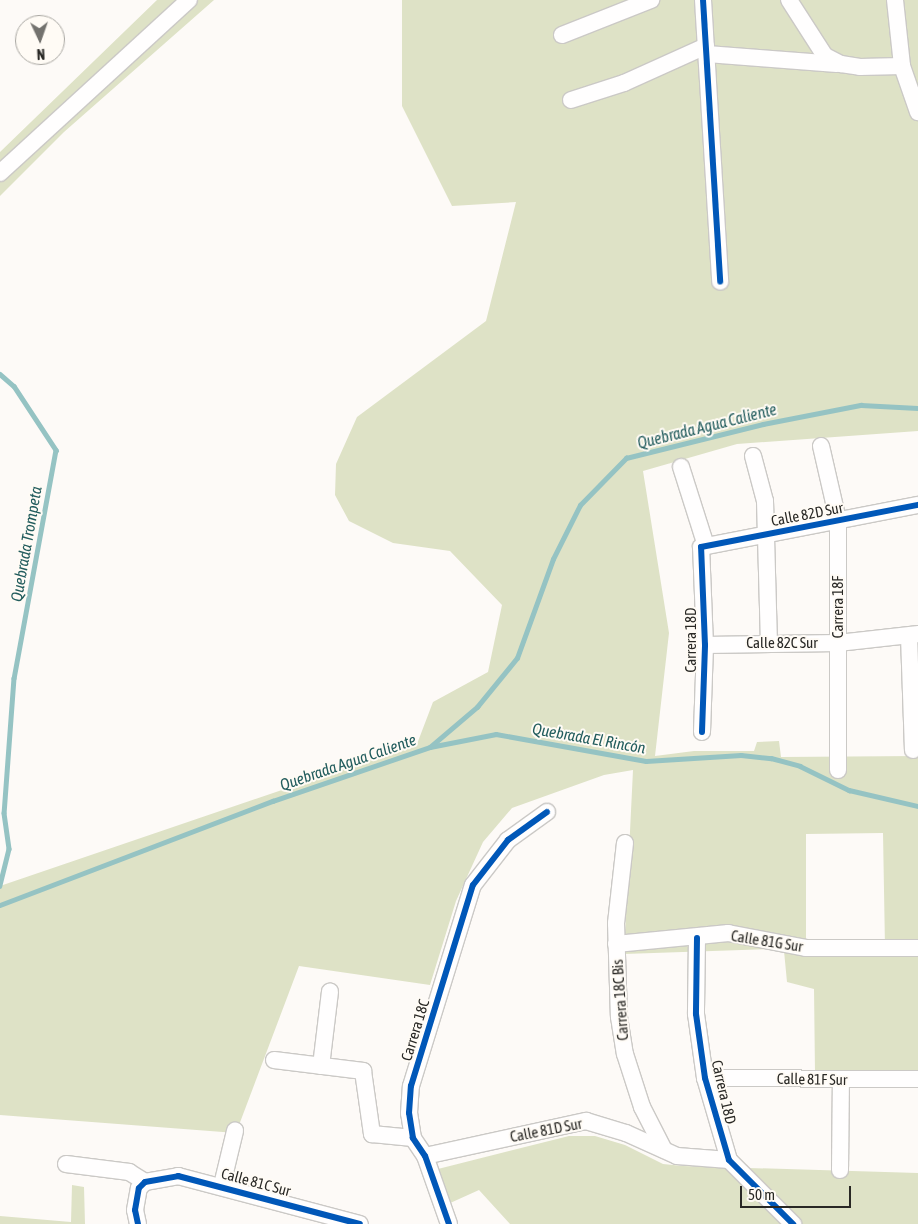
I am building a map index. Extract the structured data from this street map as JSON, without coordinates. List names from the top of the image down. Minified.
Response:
{"streets":{"street":["Calle 82D Sur","Carrera 18F","Carrera 18D","Calle 82C Sur","Calle 81G Sur","Carrera 18C Bis","Carrera 18C","Calle 81F Sur","Calle 81D Sur","Calle 81C Sur"]},"crossings":[["Calle 82D Sur","Carrera 18F"],["Calle 82D Sur","Carrera 18D"],["Carrera 18F","Calle 82C Sur"],["Carrera 18D","Calle 82C Sur"],["Carrera 18D","Calle 81G Sur"],["Carrera 18D","Calle 81F Sur"],["Carrera 18D","Calle 81D Sur"],["Calle 81G Sur","Carrera 18C Bis"],["Carrera 18C Bis","Calle 81D Sur"],["Carrera 18C","Calle 81D Sur"]],"water":["Quebrada Agua Caliente","Quebrada Trompeta","Quebrada El Rincón"],"scale_bar":"50 m","north":"bottom"}
